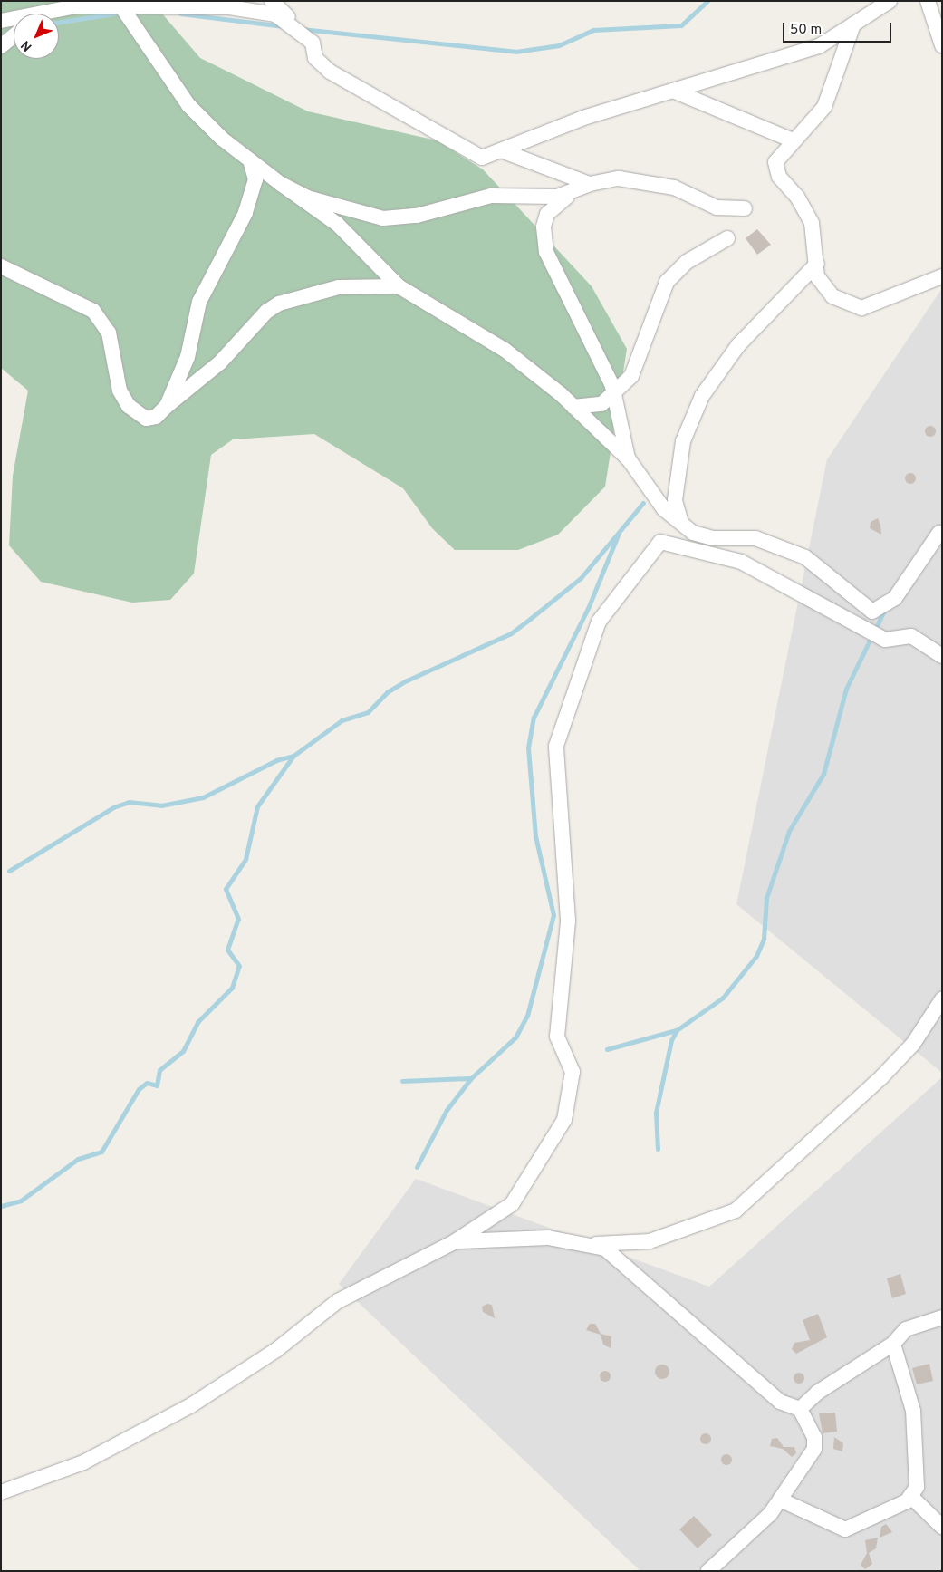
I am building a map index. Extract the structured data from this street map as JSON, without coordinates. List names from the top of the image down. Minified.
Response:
{"scale_bar":"50 m","north":"bottom left"}
